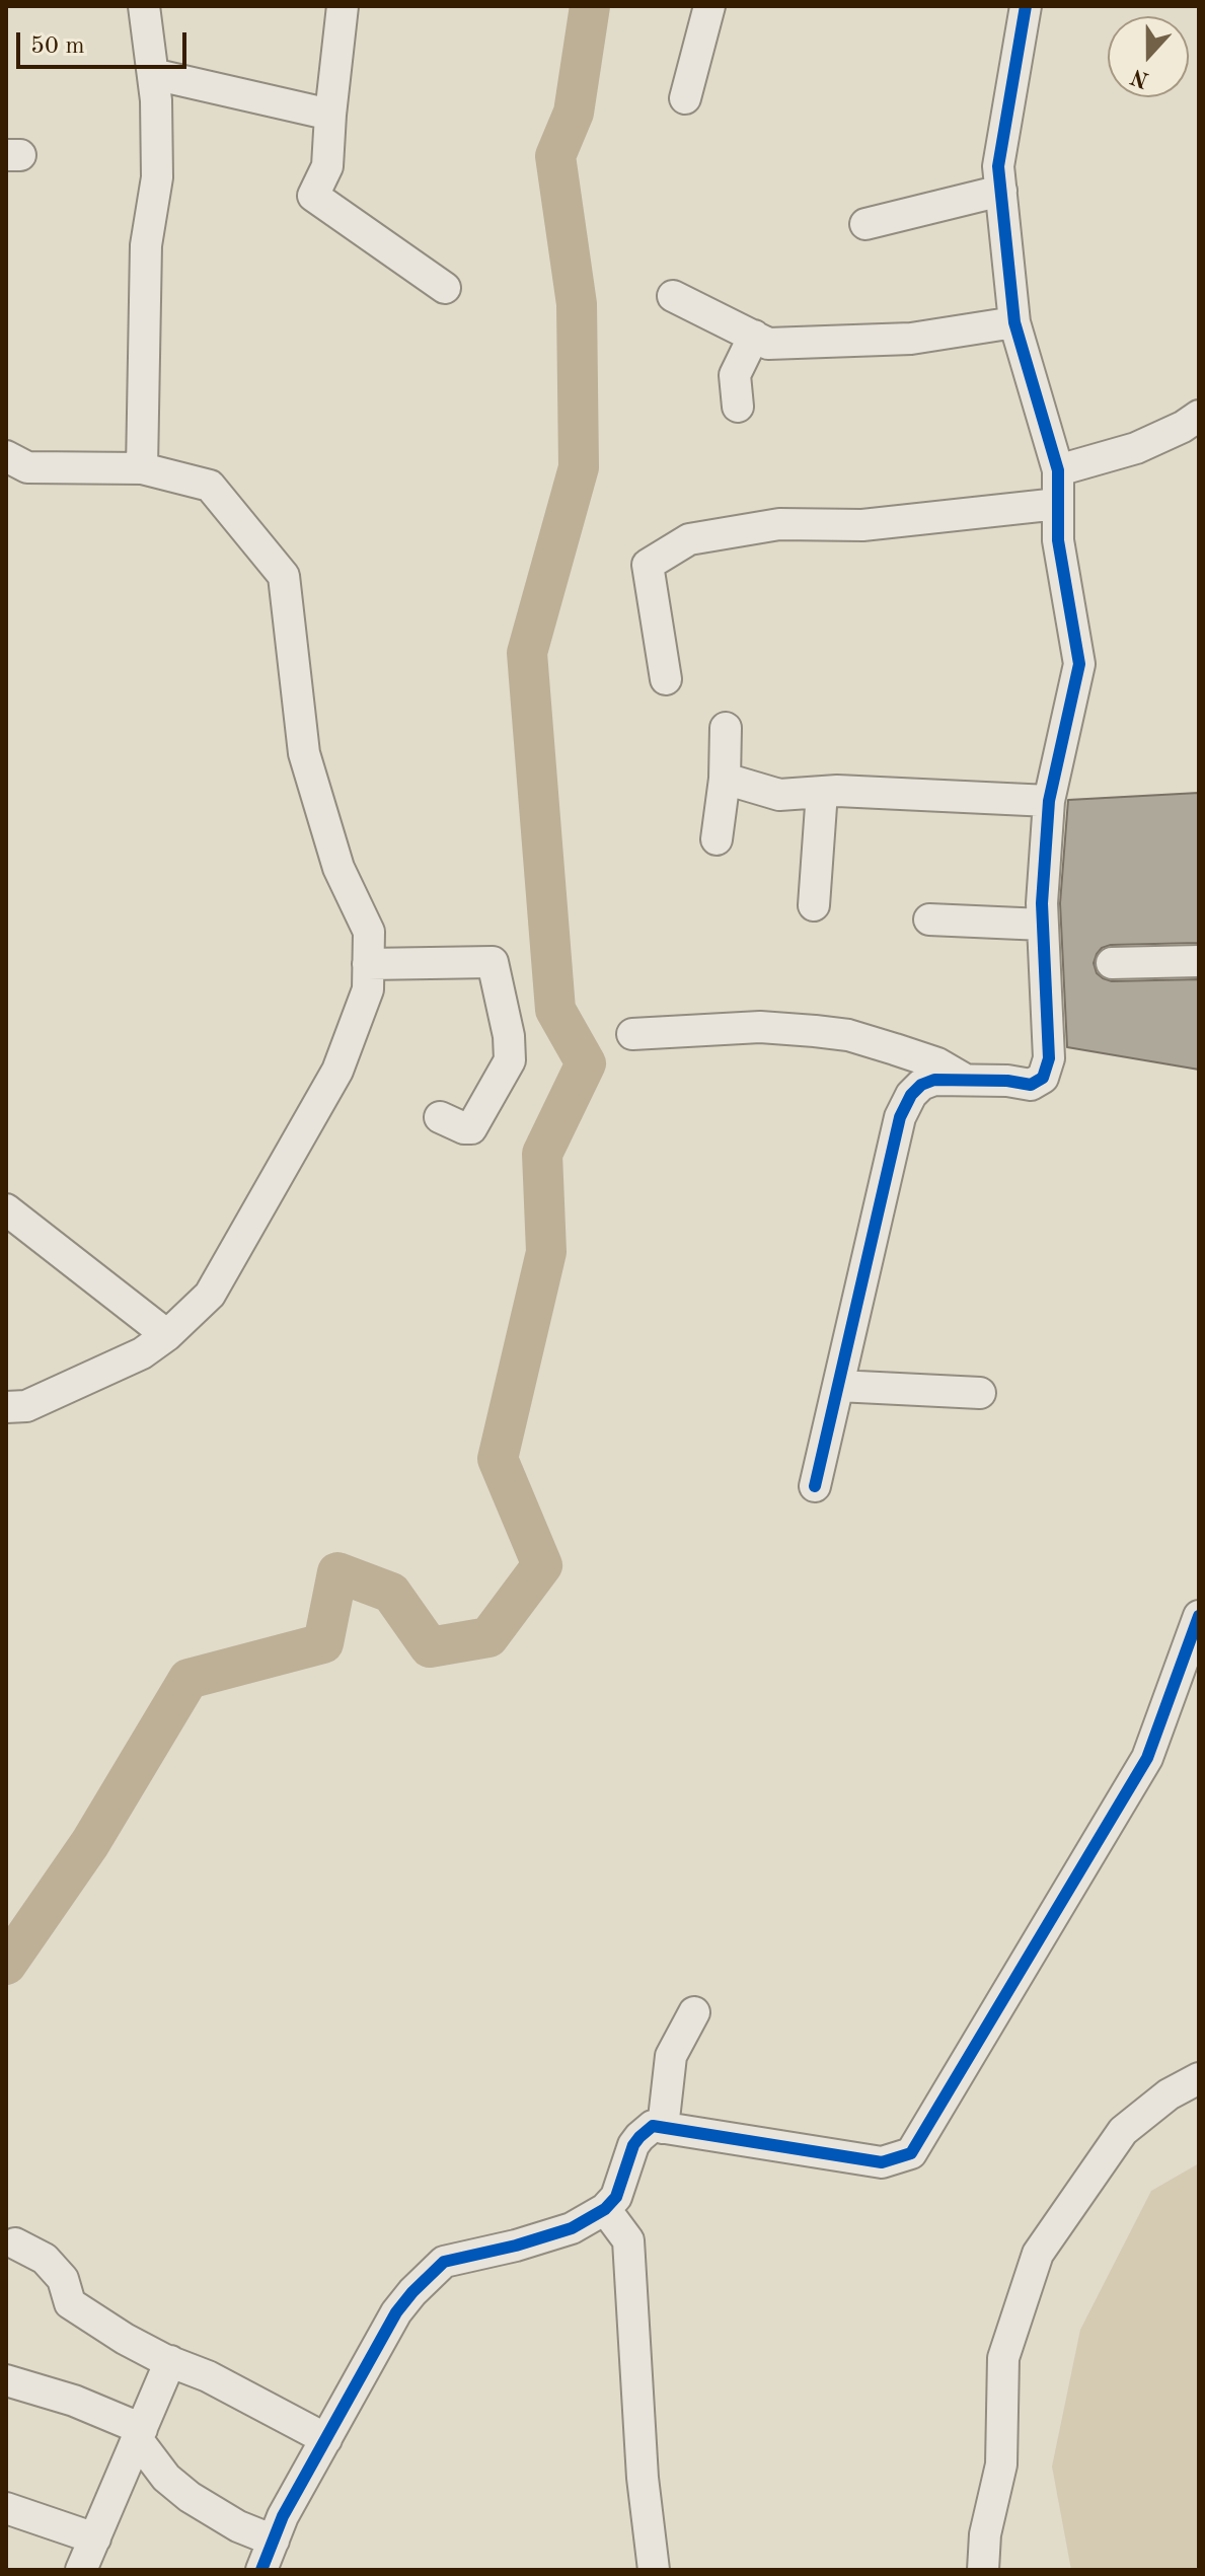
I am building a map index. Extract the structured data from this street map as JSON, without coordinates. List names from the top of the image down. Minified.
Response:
{"scale_bar":"50 m","north":"bottom"}
